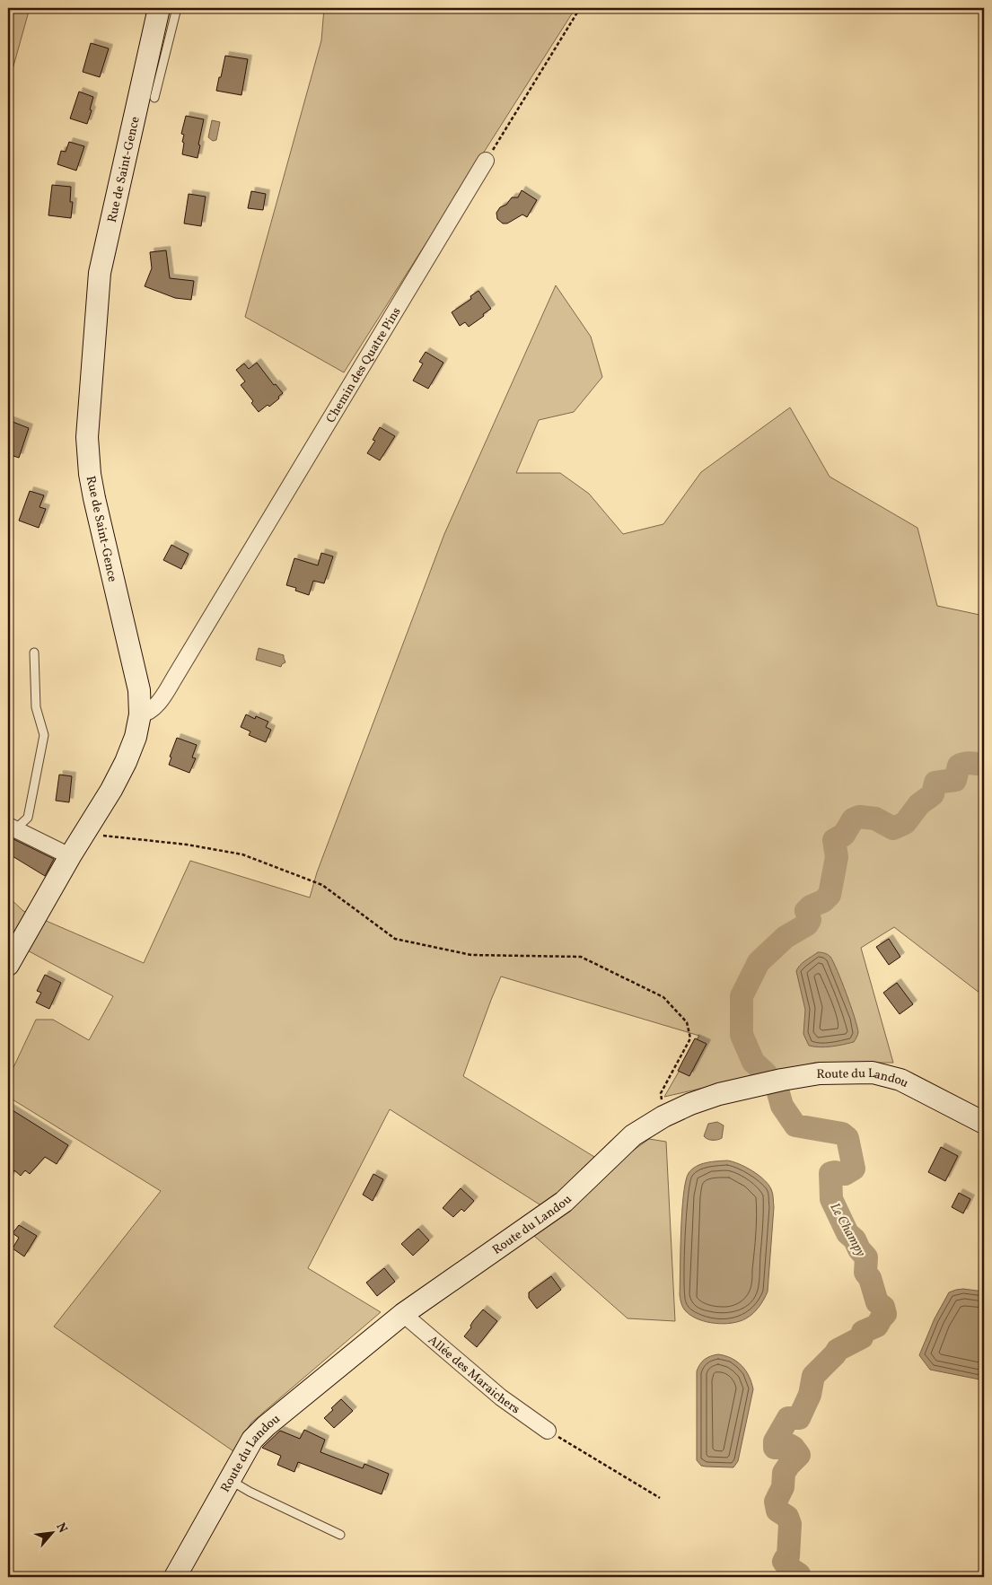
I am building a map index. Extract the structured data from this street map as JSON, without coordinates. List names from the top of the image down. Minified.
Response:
{"streets":{"street":["Rue de Saint-Gence","Chemin des Quatre Pins","Route du Landou","Allée des Maraichers"]},"crossings":[["Rue de Saint-Gence","Chemin des Quatre Pins"],["Route du Landou","Allée des Maraichers"]],"water":["Le Champy"],"north":"top right"}
